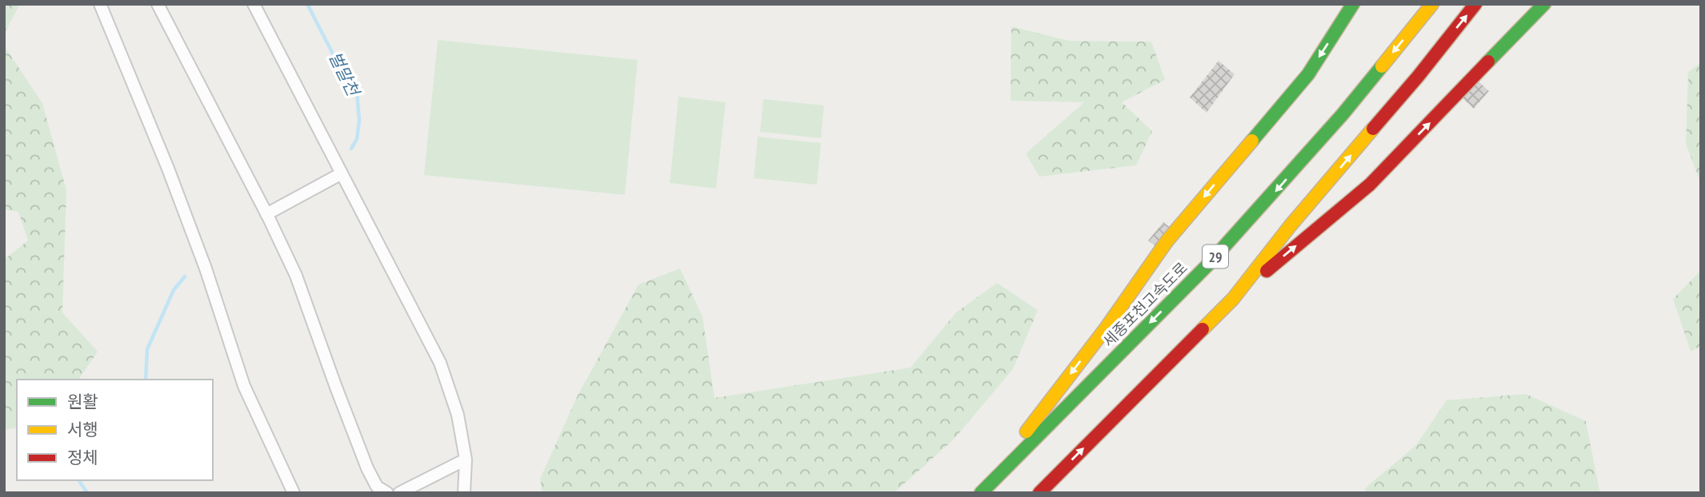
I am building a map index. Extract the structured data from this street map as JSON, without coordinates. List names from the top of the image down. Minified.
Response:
{"streets":{"highway":["29","세종포천고속도로"]},"water":["벌말천"],"legend":["원활","서행","정체"]}
